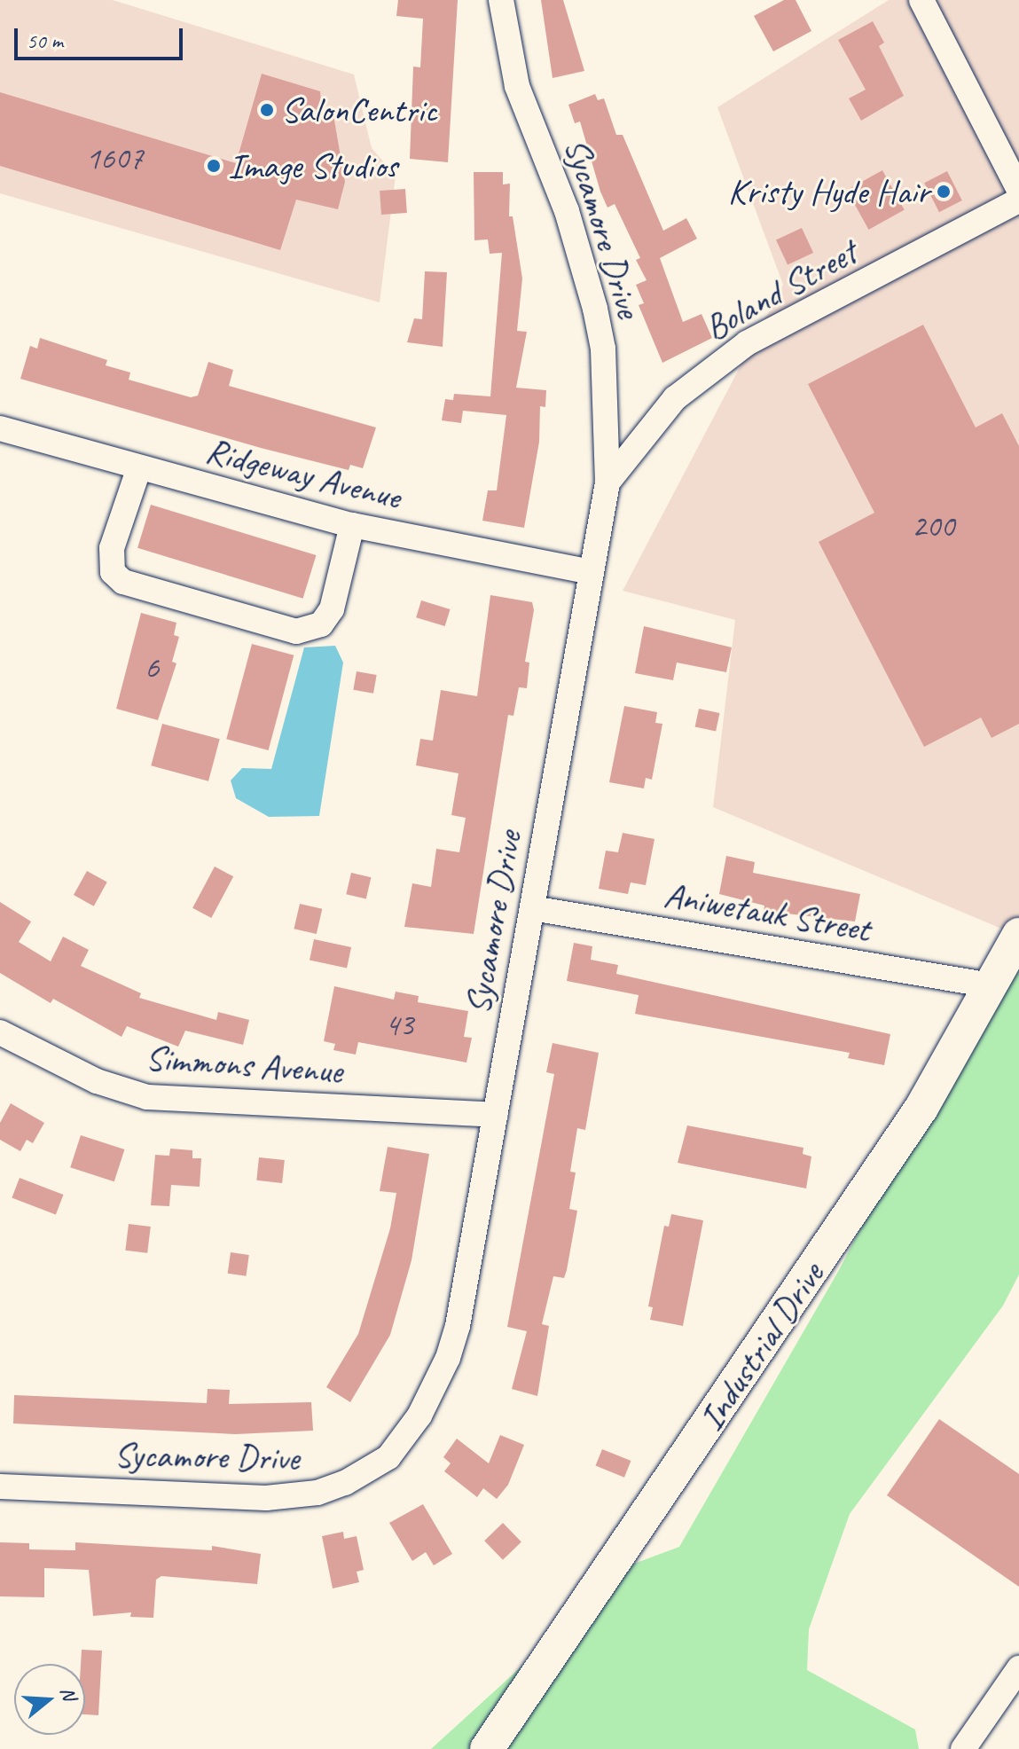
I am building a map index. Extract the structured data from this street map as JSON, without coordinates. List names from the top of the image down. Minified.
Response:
{"streets":{"street":["Sycamore Drive","Boland Street","Ridgeway Avenue","Aniwetauk Street","Simmons Avenue","Industrial Drive"]},"crossings":[["Sycamore Drive","Boland Street"],["Sycamore Drive","Ridgeway Avenue"],["Sycamore Drive","Aniwetauk Street"],["Sycamore Drive","Simmons Avenue"],["Aniwetauk Street","Industrial Drive"]],"places":["SalonCentric","Image Studios","Kristy Hyde Hair"],"house_numbers":["1607","200","6","43"],"scale_bar":"50 m","north":"right"}
